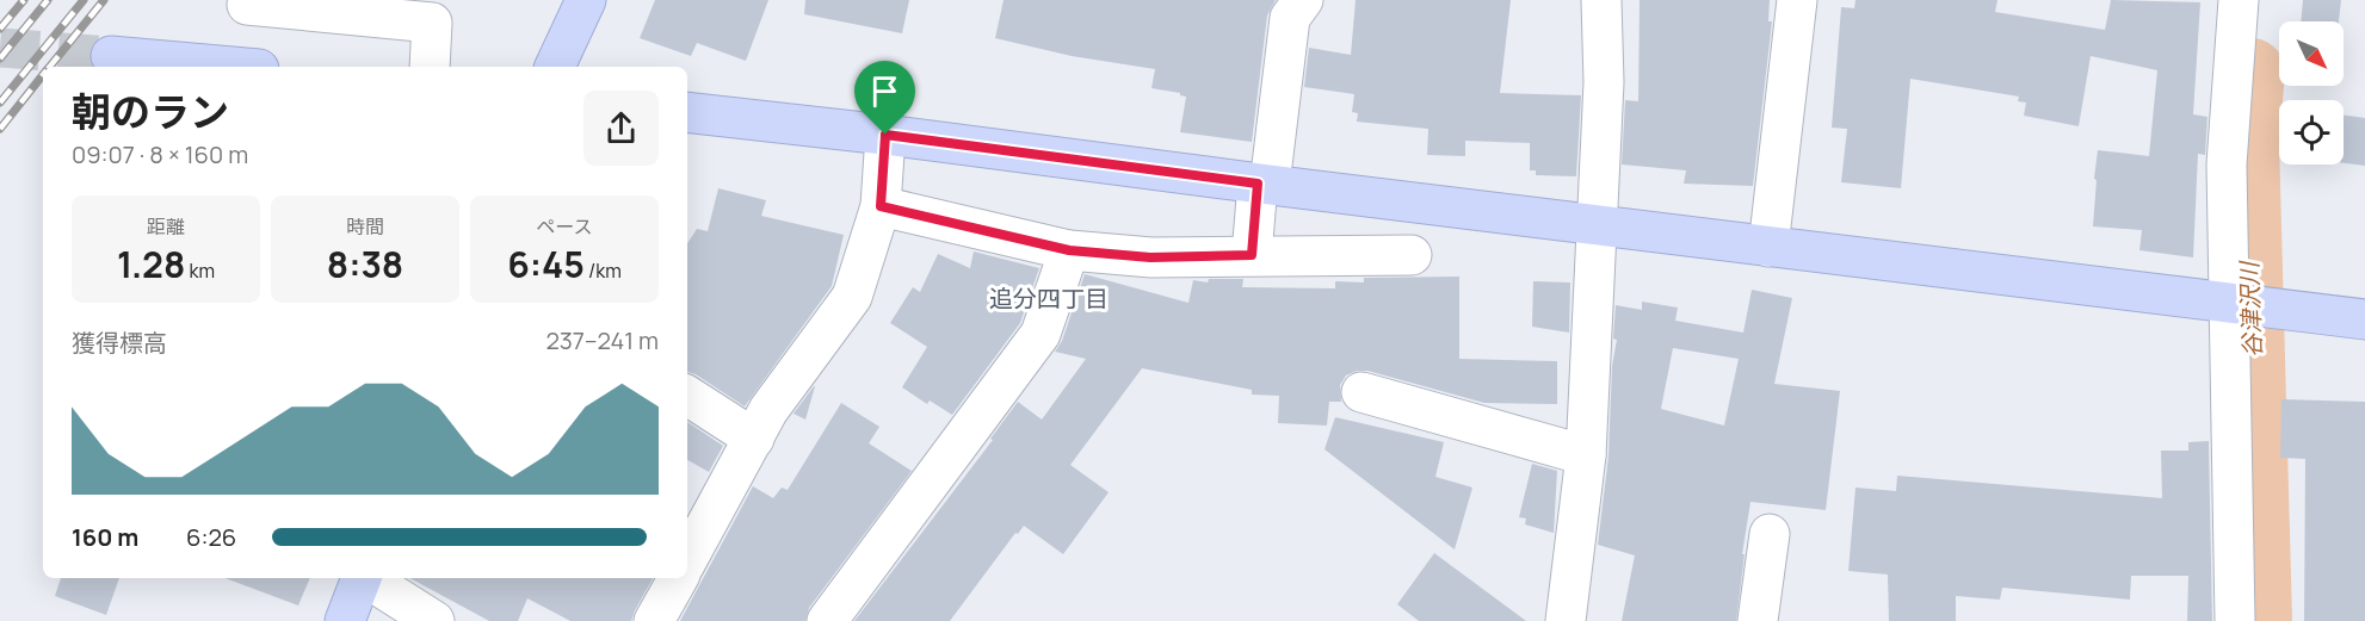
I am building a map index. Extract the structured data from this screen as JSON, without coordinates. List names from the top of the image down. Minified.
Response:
{"districts":["追分四丁目"],"water":["谷津沢川"],"north":"bottom right","page":{"heading":["朝のラン","09:07 · 8 × 160 m"],"stats":[["距離","1.28 km"],["時間","8:38"],["ペース","6:45 /km"]],"chart":["獲得標高","237–241 m"],"list":[{"name":"160 m","note":"6:26"}]}}
